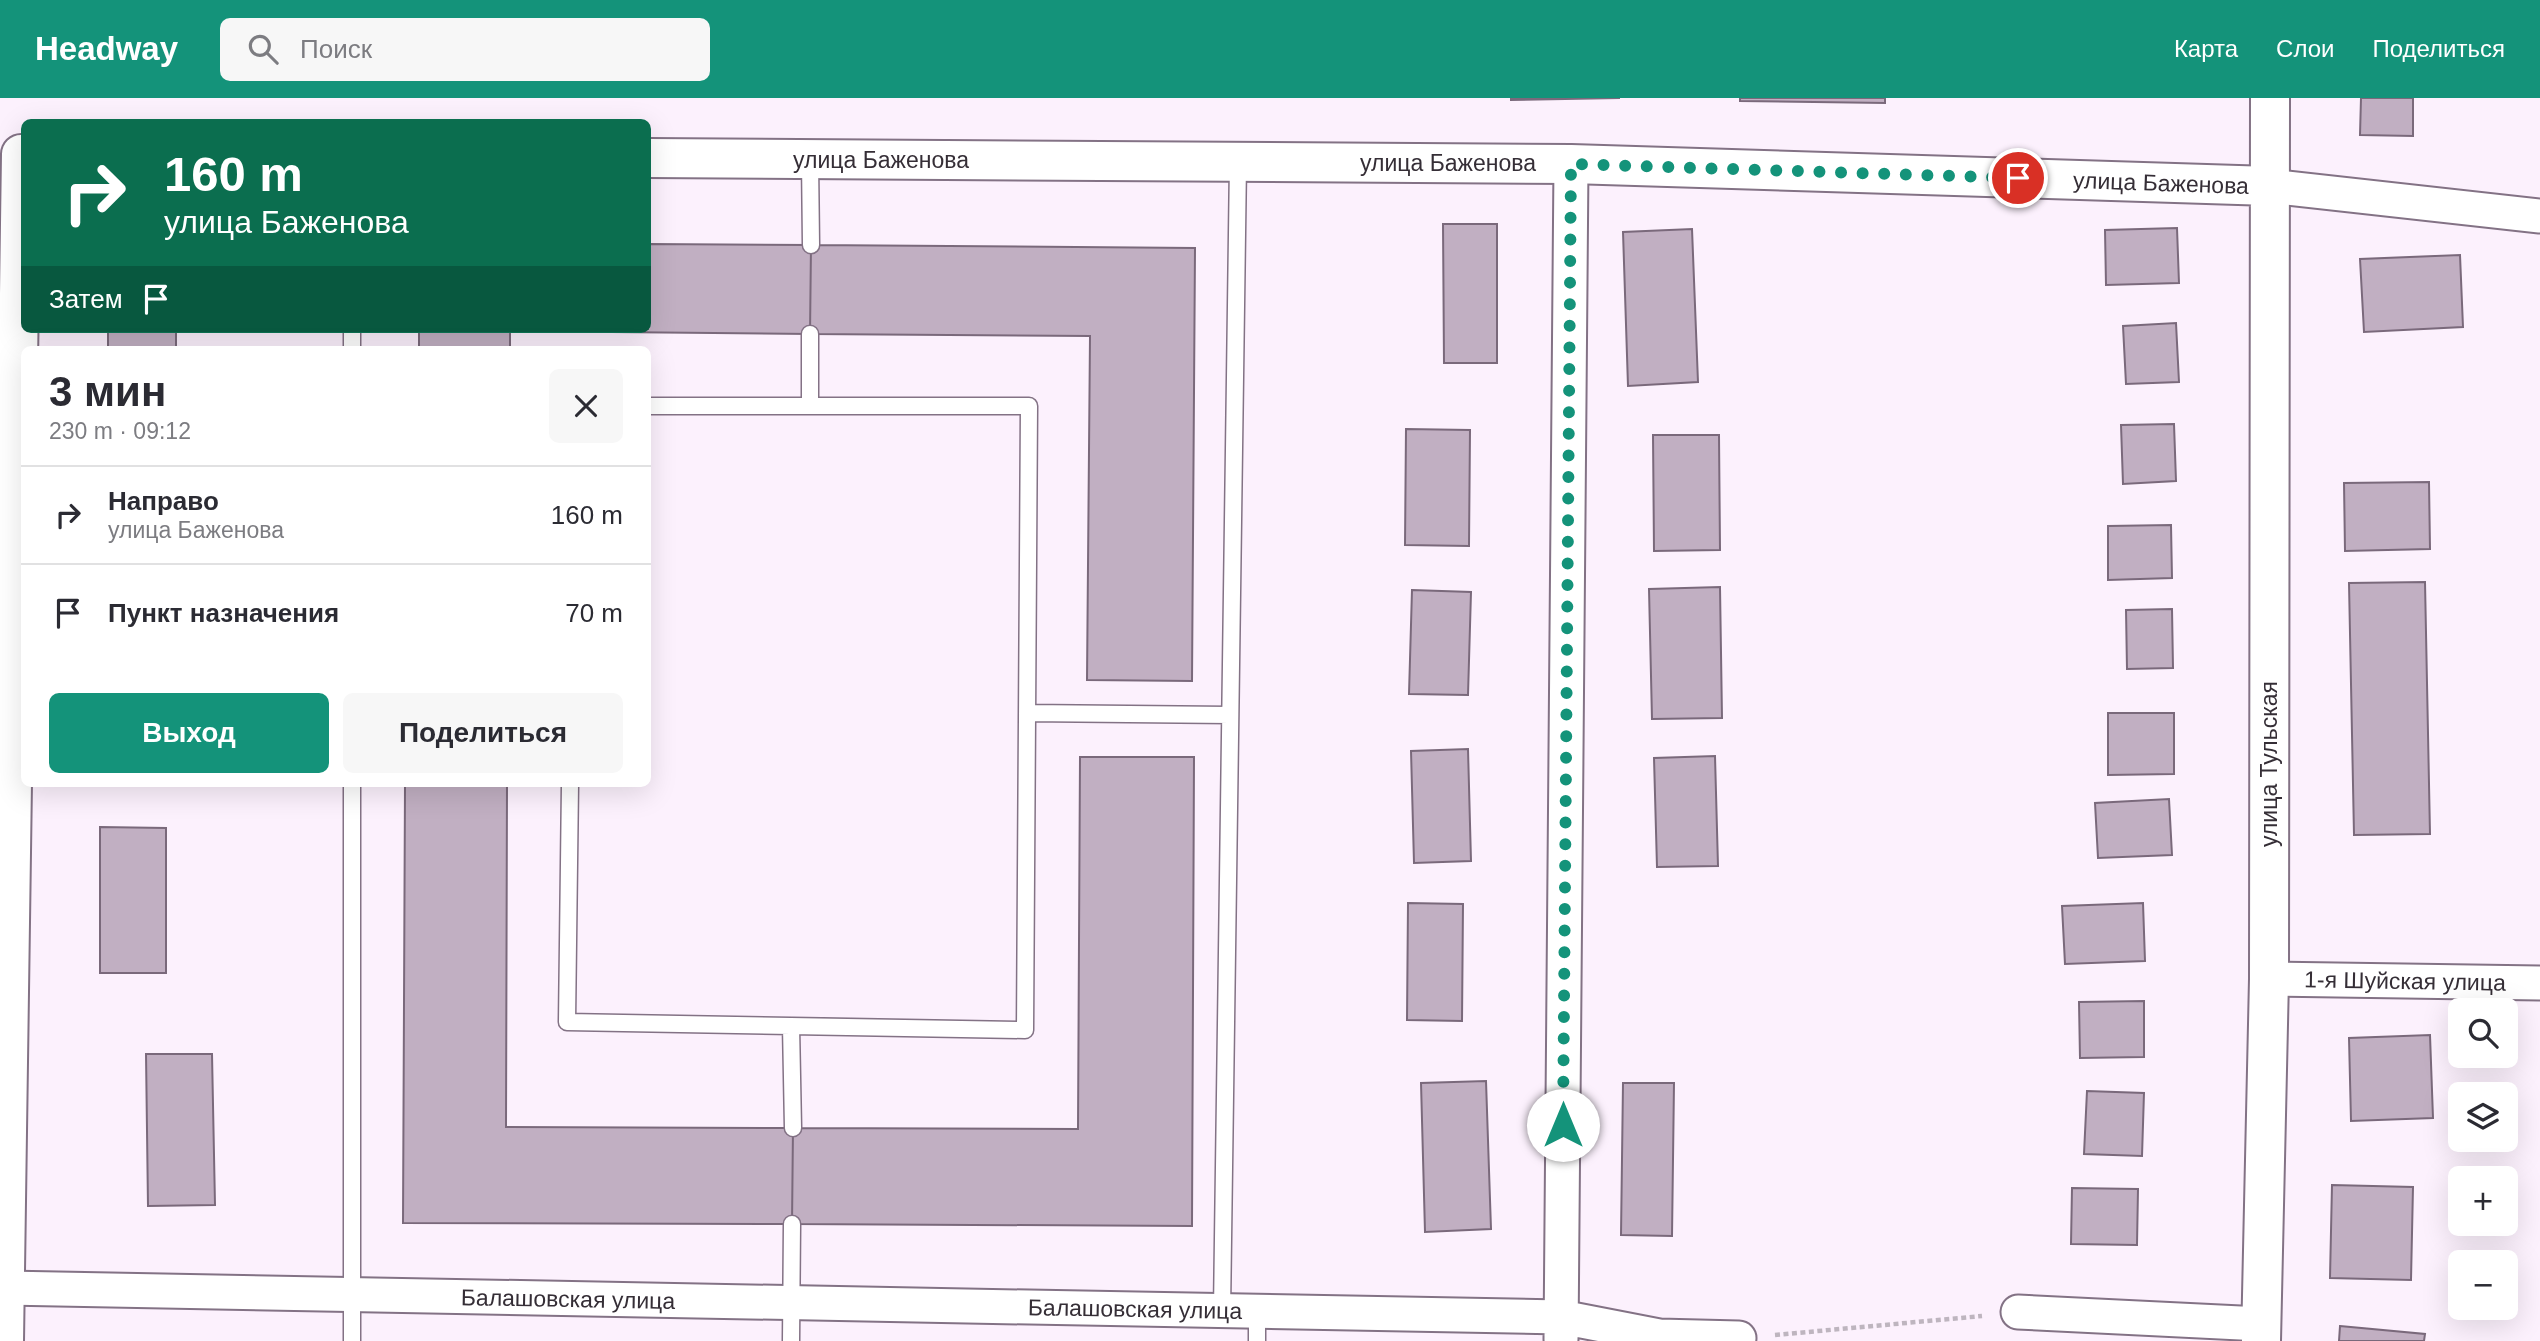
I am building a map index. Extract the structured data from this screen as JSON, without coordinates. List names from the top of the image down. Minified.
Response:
{"streets":{"street":["улица Баженова","улица Тульская","1-я Шуйская улица","Балашовская улица"]},"crossings":[["улица Баженова","улица Тульская"],["улица Тульская","1-я Шуйская улица"]],"page":{"header":"Headway","search":"Поиск","nav":["Карта","Слои","Поделиться"],"turn":["160 m","улица Баженова"],"then":"Затем","heading":["3 мин","230 m · 09:12"],"list":[{"name":"Направо","note":"улица Баженова","value":"160 m"},{"name":"Пункт назначения","value":"70 m"}],"buttons":["Выход","Поделиться"],"map_buttons":["+","−"]}}
